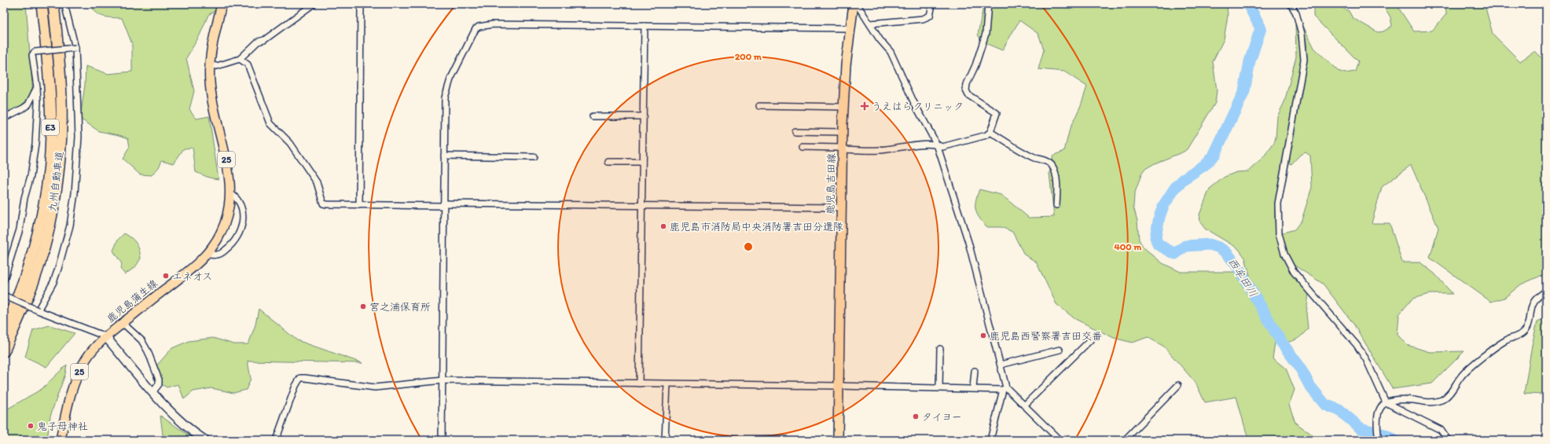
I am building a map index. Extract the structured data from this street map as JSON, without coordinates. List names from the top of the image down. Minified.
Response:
{"streets":{"highway":["E3","九州自動車道"],"main road":["25","鹿児島吉田線","鹿児島蒲生線"]},"water":["西牟田川"],"places":{"health":["うえはらクリニック"],"other":["鹿児島市消防局中央消防署吉田分遣隊","エネオス","宮之浦保育所","鹿児島西警察署吉田交番","タイヨー","鬼子母神社"]},"rings":["200 m","400 m"]}
